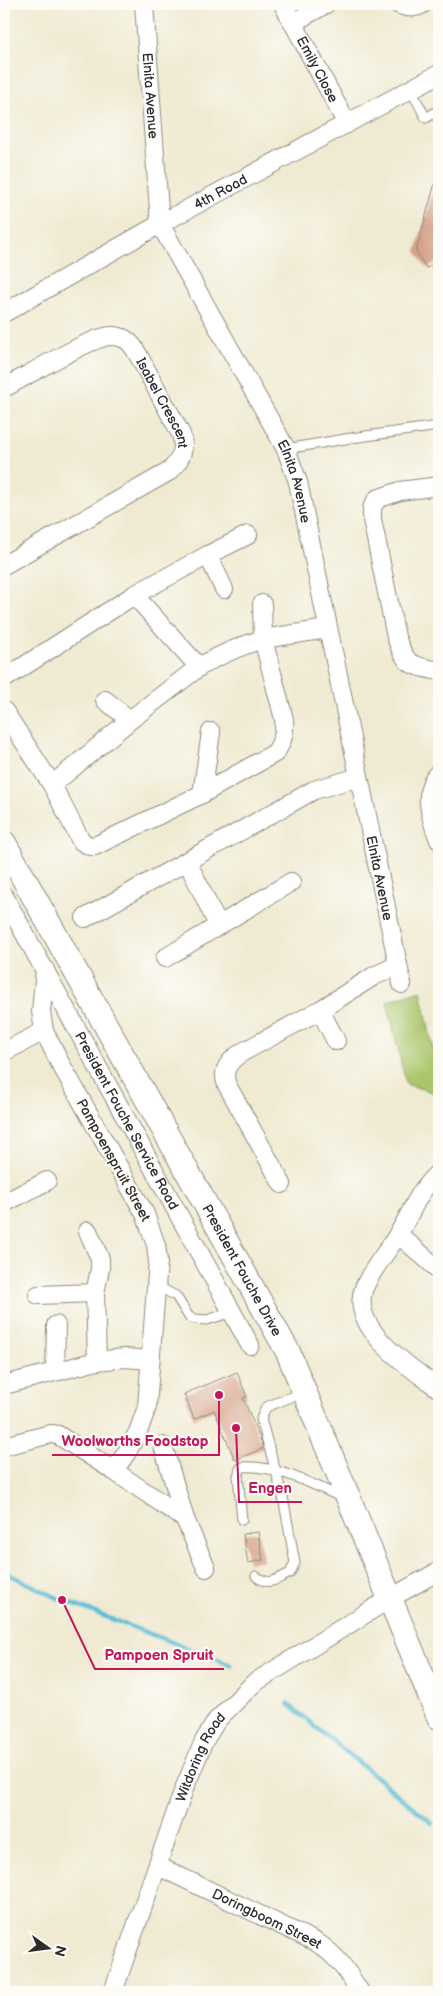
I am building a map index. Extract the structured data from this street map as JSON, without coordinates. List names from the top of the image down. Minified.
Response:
{"streets":{"street":["Emily Close","Elnita Avenue","4th Road","Isabel Crescent","President Fouche Service Road","Pampoenspruit Street","President Fouche Drive","Witdoring Road","Doringboom Street"]},"crossings":[["Emily Close","4th Road"],["Elnita Avenue","4th Road"],["President Fouche Service Road","Pampoenspruit Street"],["President Fouche Drive","Witdoring Road"],["Witdoring Road","Doringboom Street"]],"places":["Woolworths Foodstop","Engen","Pampoen Spruit"],"north":"right"}
